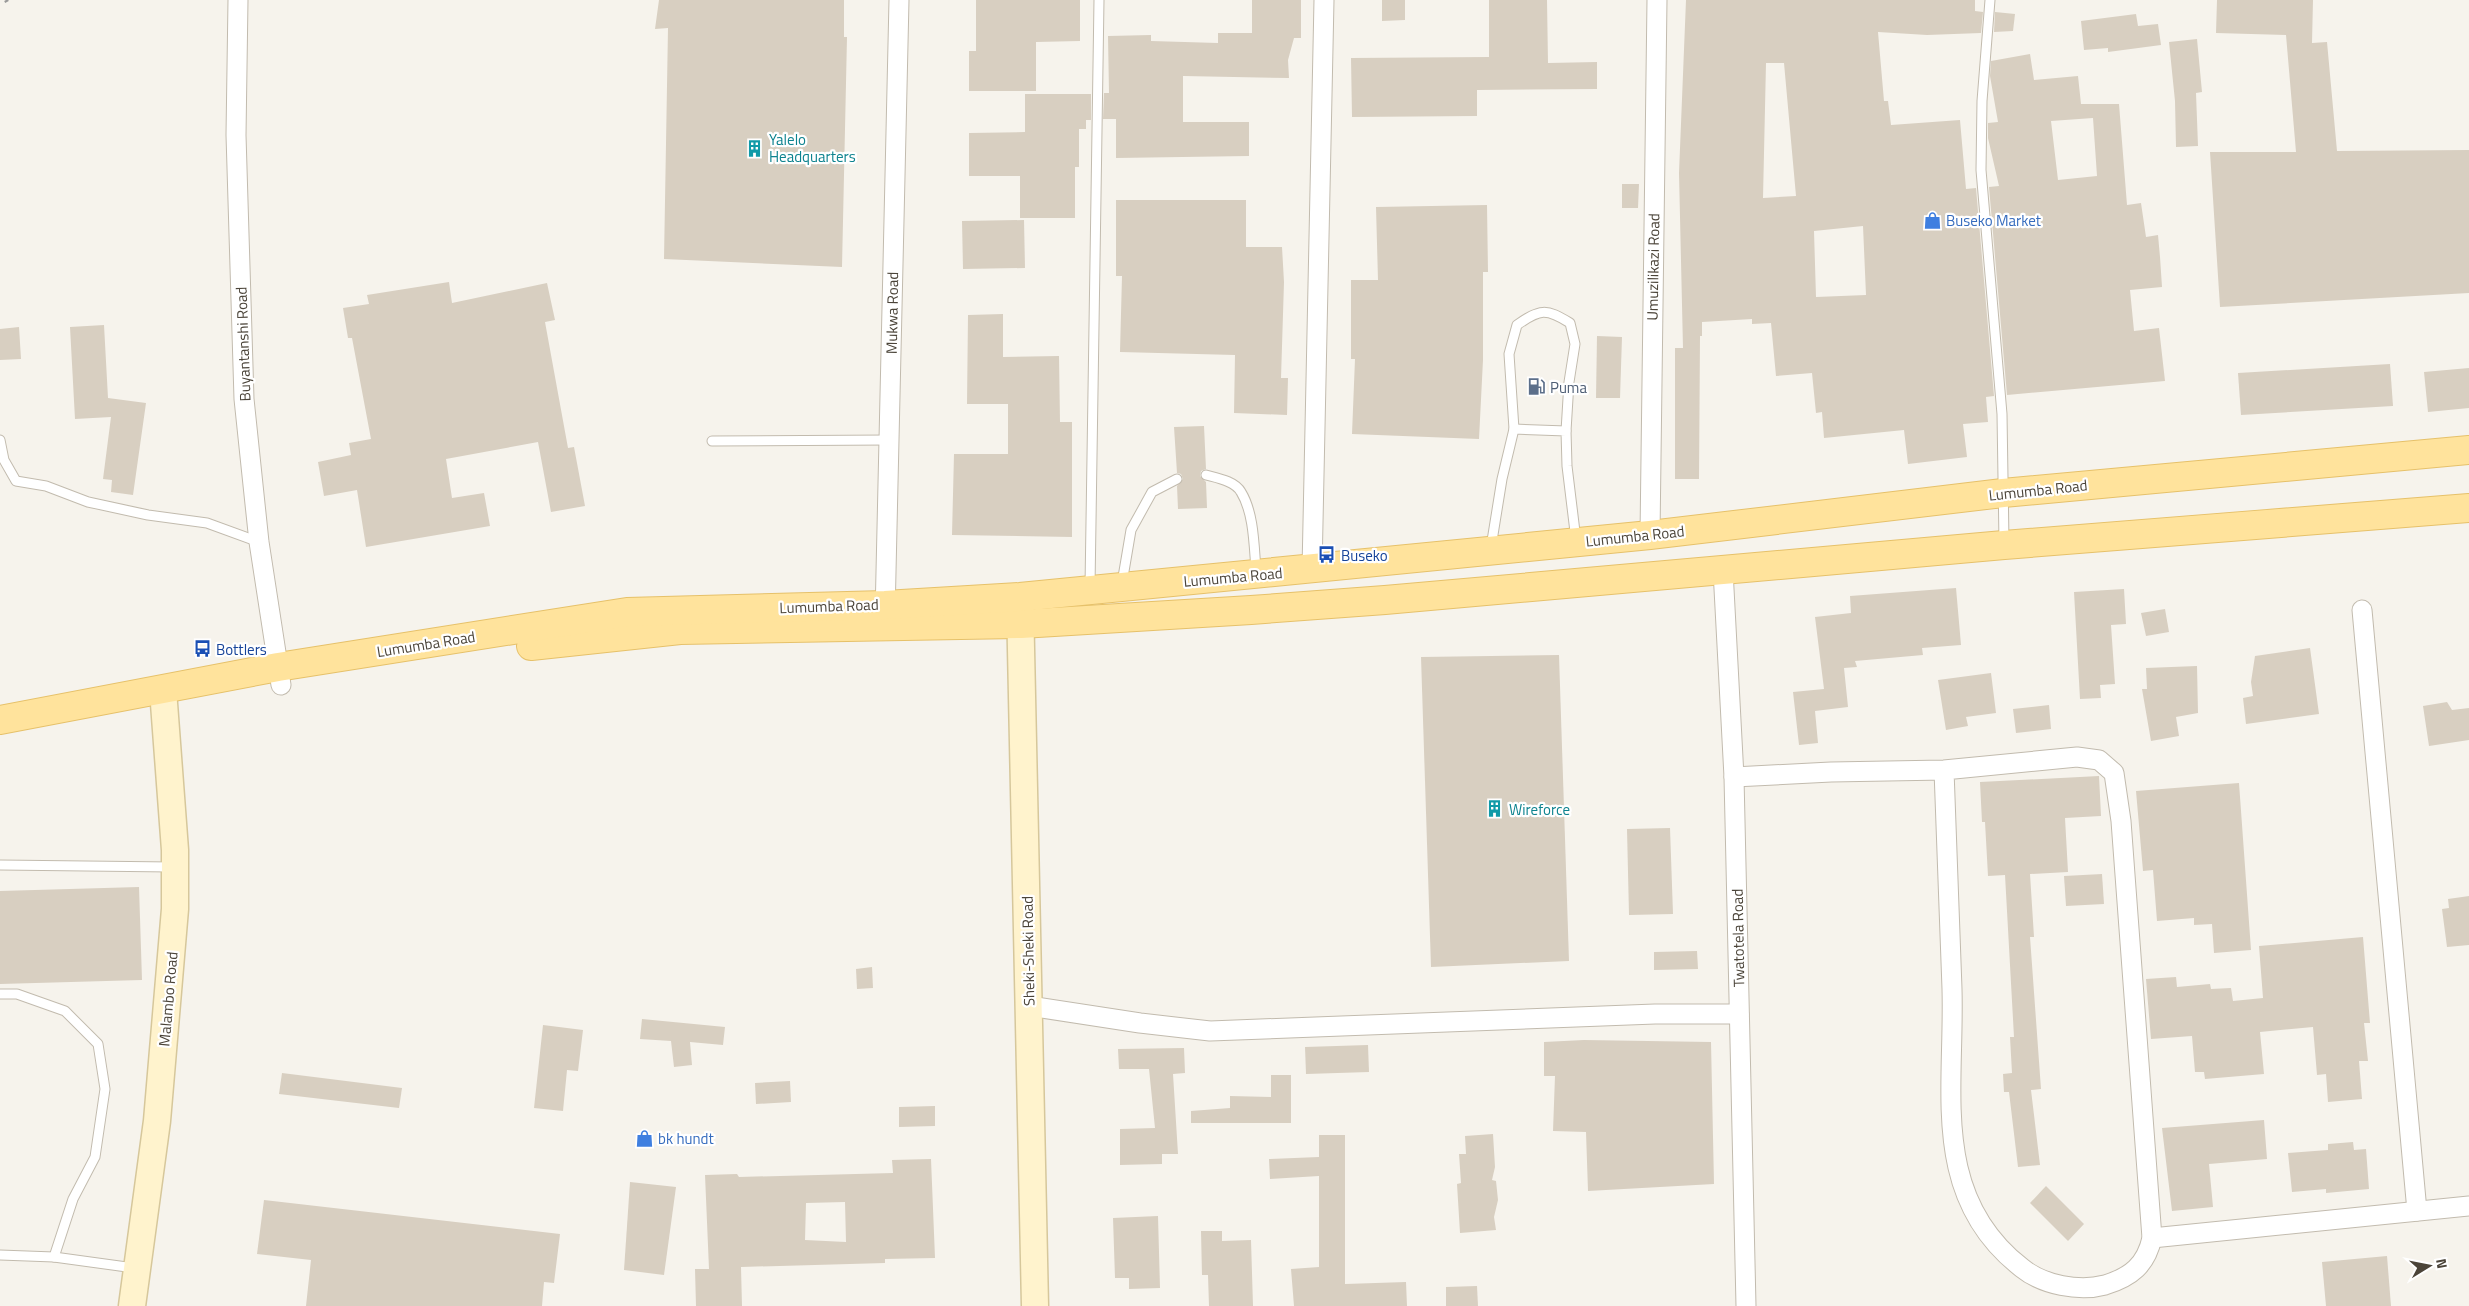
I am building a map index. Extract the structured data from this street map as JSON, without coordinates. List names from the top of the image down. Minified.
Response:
{"streets":{"main road":["Lumumba Road"],"street":["Umuzilikazi Road","Mukwa Road","Buyantanshi Road","Twatotela Road","Sheki-Sheki Road","Malambo Road"]},"crossings":[["Umuzilikazi Road","Lumumba Road"],["Mukwa Road","Lumumba Road"],["Buyantanshi Road","Lumumba Road"],["Lumumba Road","Twatotela Road"],["Lumumba Road","Sheki-Sheki Road"],["Lumumba Road","Malambo Road"]],"places":{"building":["Yalelo Headquarters","Wireforce"],"shop":["Buseko Market","bk hundt"],"fuel station":["Puma"],"bus stop":["Buseko","Bottlers"]},"north":"right"}
